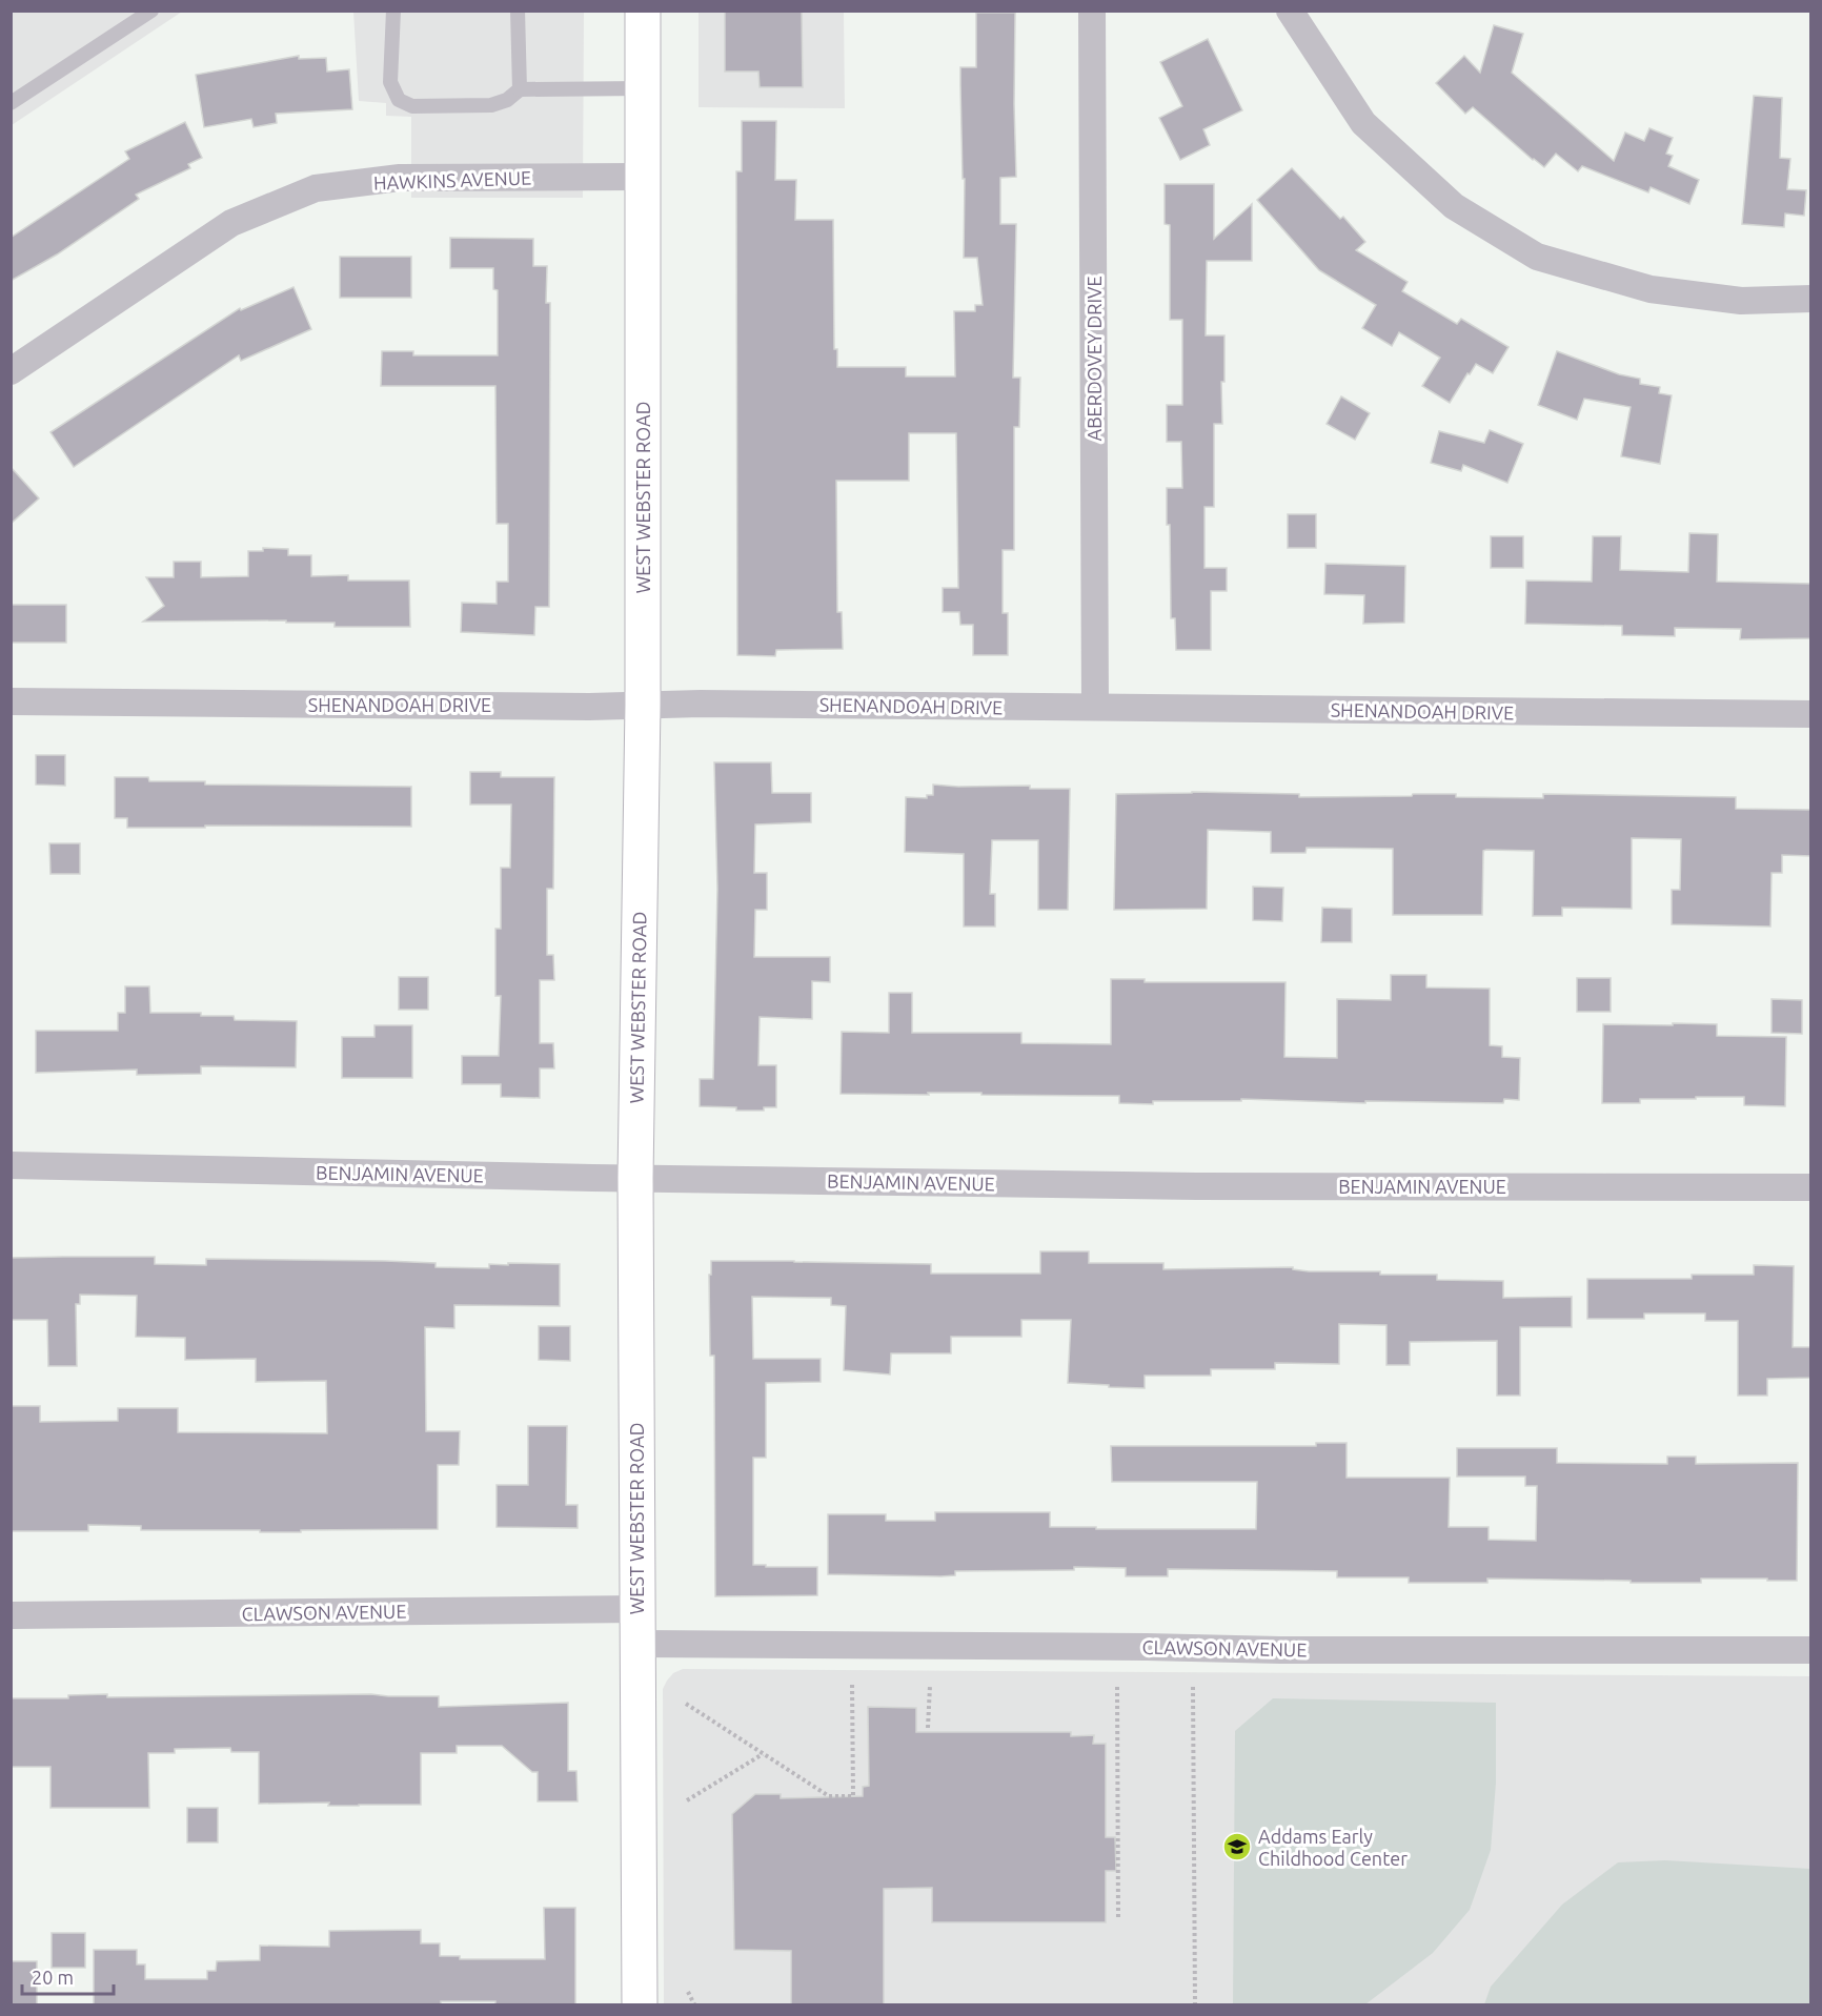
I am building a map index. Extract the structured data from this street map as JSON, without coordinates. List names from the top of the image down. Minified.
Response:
{"streets":{"street":["HAWKINS AVENUE","ABERDOVEY DRIVE","WEST WEBSTER ROAD","SHENANDOAH DRIVE","BENJAMIN AVENUE","CLAWSON AVENUE"]},"crossings":[["HAWKINS AVENUE","WEST WEBSTER ROAD"],["ABERDOVEY DRIVE","SHENANDOAH DRIVE"],["WEST WEBSTER ROAD","SHENANDOAH DRIVE"],["WEST WEBSTER ROAD","BENJAMIN AVENUE"],["WEST WEBSTER ROAD","CLAWSON AVENUE"]],"places":{"school or university":["Addams Early Childhood Center"]},"scale_bar":"20 m"}
